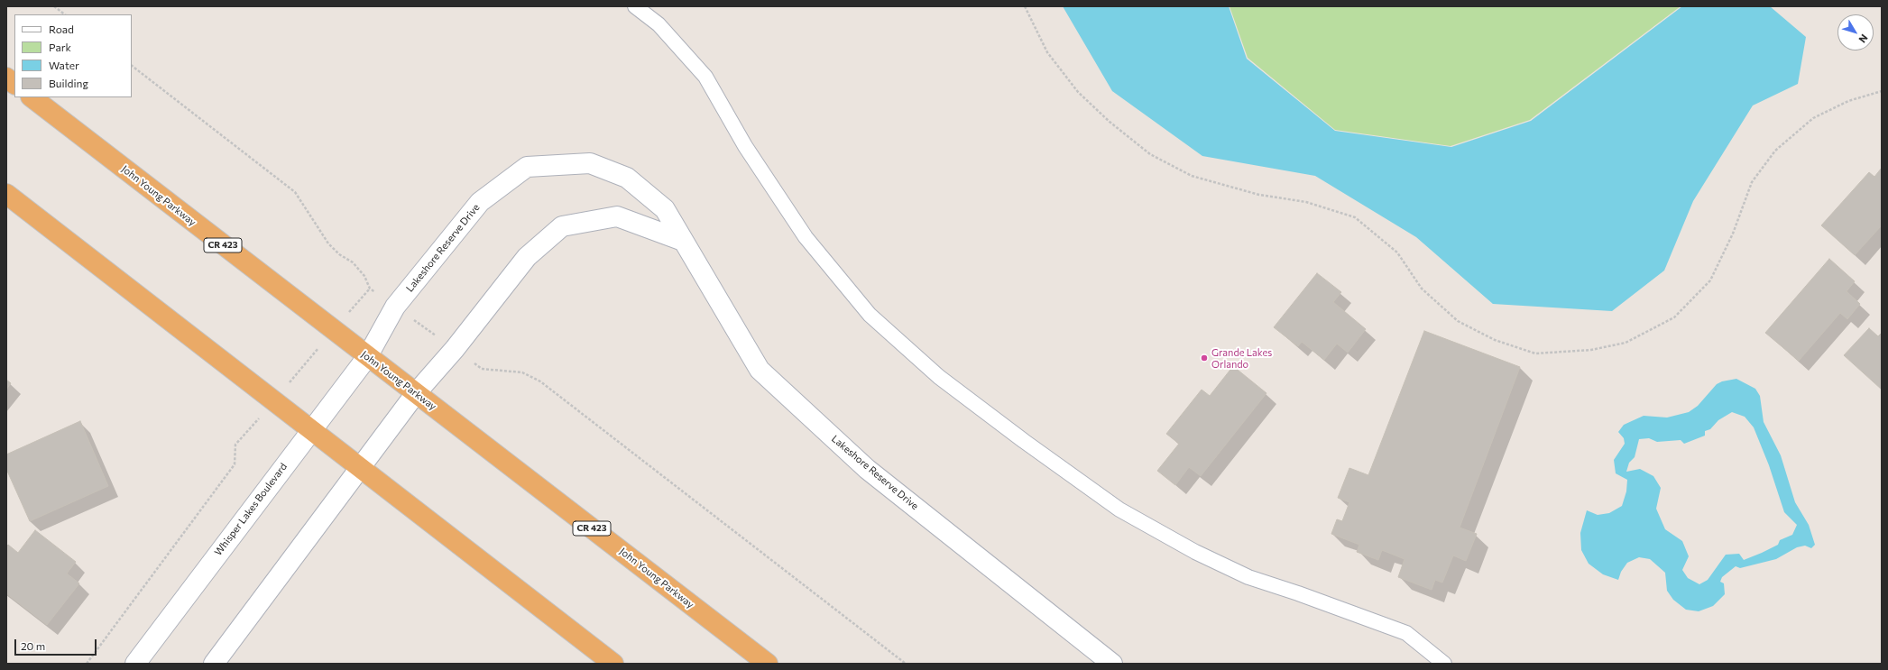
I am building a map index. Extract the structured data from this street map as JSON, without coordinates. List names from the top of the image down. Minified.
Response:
{"streets":{"highway":["John Young Parkway","CR 423"],"street":["Lakeshore Reserve Drive","Whisper Lakes Boulevard"]},"crossings":[["John Young Parkway","Lakeshore Reserve Drive"],["John Young Parkway","Whisper Lakes Boulevard"],["Lakeshore Reserve Drive","Whisper Lakes Boulevard"]],"places":["Grande Lakes Orlando"],"legend":["Road","Park","Water","Building"],"scale_bar":"20 m","north":"bottom right"}
